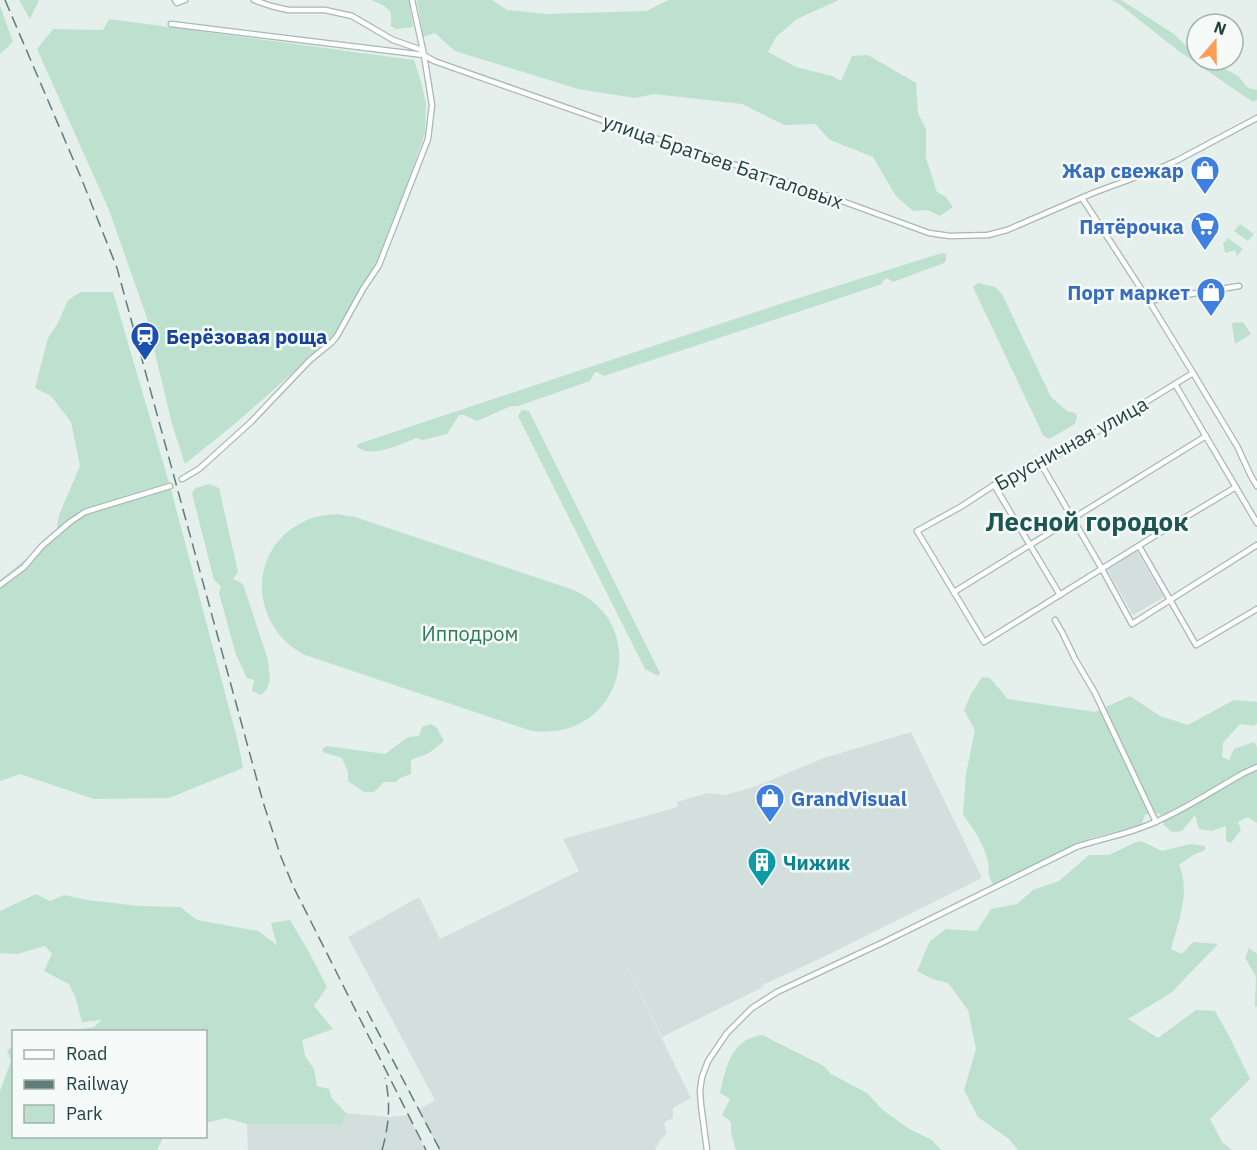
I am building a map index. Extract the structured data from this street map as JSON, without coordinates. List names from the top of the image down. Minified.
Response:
{"streets":{"street":["улица Братьев Батталовых","Брусничная улица"]},"districts":["Лесной городок"],"parks":["Ипподром"],"places":{"shop":["Жар свежар","Порт маркет","GrandVisual"],"supermarket":["Пятёрочка"],"station":["Берёзовая роща"],"building":["Чижик"]},"legend":["Road","Railway","Park"],"north":"top"}
